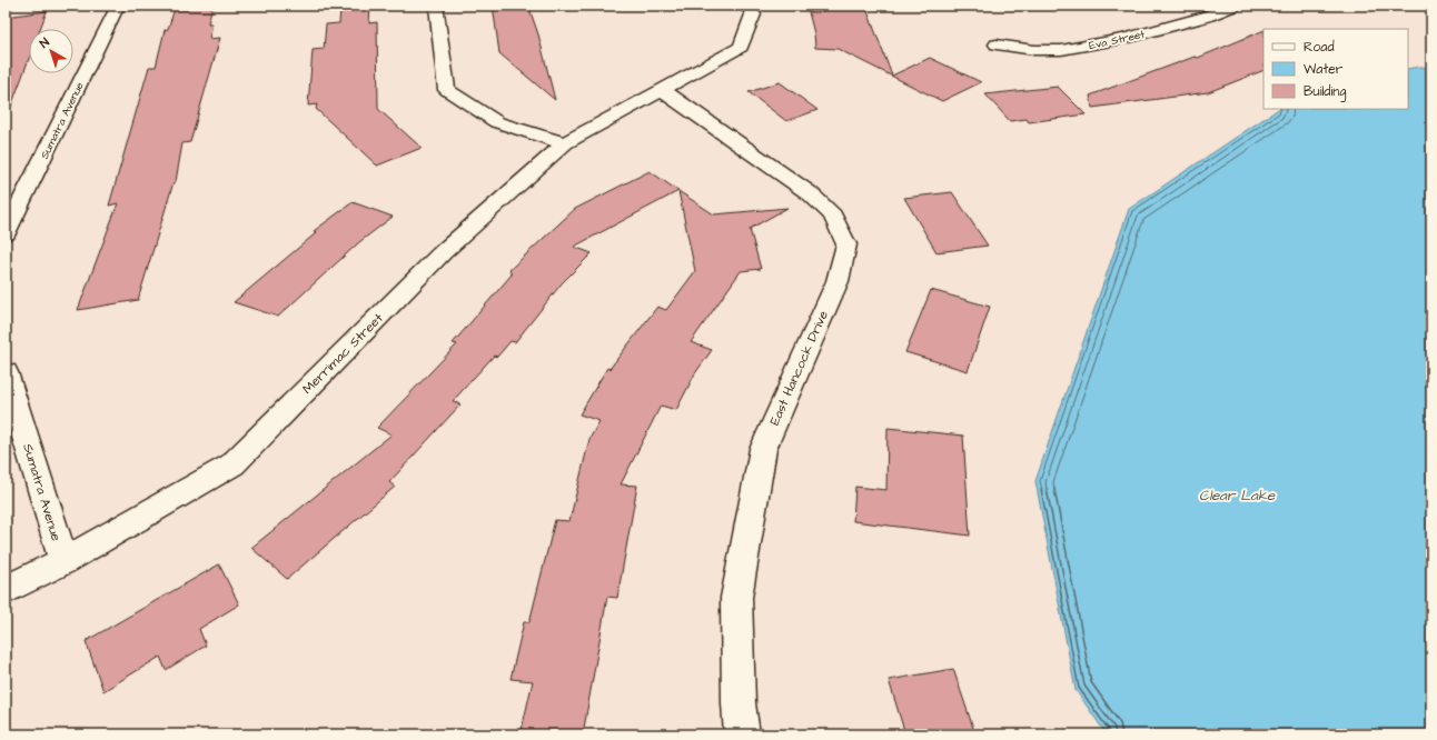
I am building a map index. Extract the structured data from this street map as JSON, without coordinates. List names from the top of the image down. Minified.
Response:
{"streets":{"street":["Eva Street","Sumatra Avenue","Merrimac Street","East Hancock Drive"]},"crossings":[["Sumatra Avenue","Merrimac Street"],["Merrimac Street","East Hancock Drive"]],"water":["Clear Lake"],"legend":["Road","Water","Building"],"north":"top left"}
